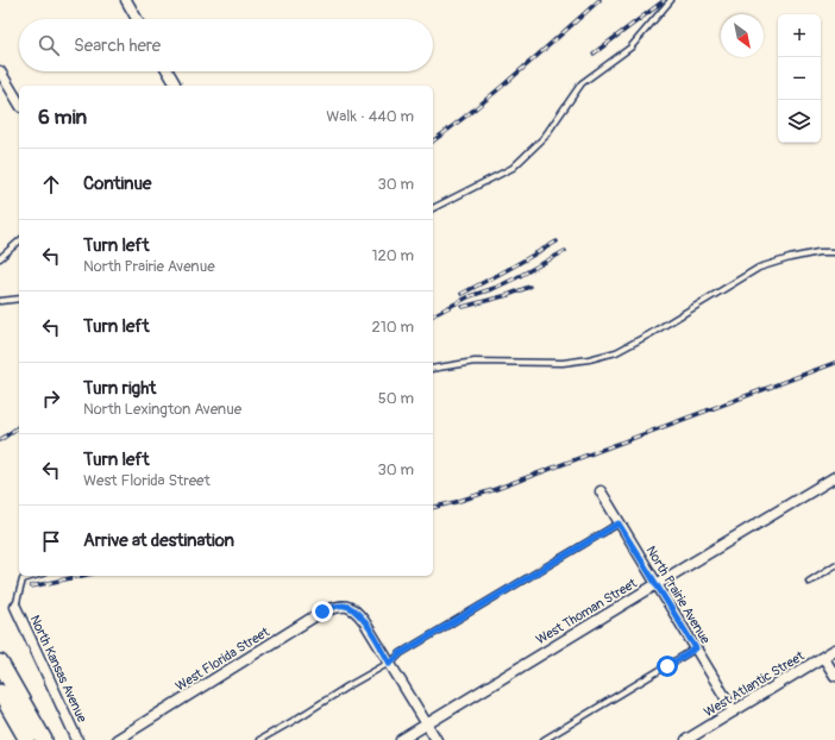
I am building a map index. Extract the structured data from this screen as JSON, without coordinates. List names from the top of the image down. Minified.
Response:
{"streets":{"street":["North Prairie Avenue","West Thoman Street","West Florida Street","North Kansas Avenue","West Atlantic Street"]},"crossings":[["North Prairie Avenue","West Thoman Street"],["North Prairie Avenue","West Atlantic Street"]],"north":"bottom right","page":{"map_buttons":["+","−"],"search":"Search here","heading":["6 min","Walk · 440 m"],"list":[["Continue","30 m"],["Turn left","North Prairie Avenue","120 m"],["Turn left","210 m"],["Turn right","North Lexington Avenue","50 m"],["Turn left","West Florida Street","30 m"],"Arrive at destination"]}}
